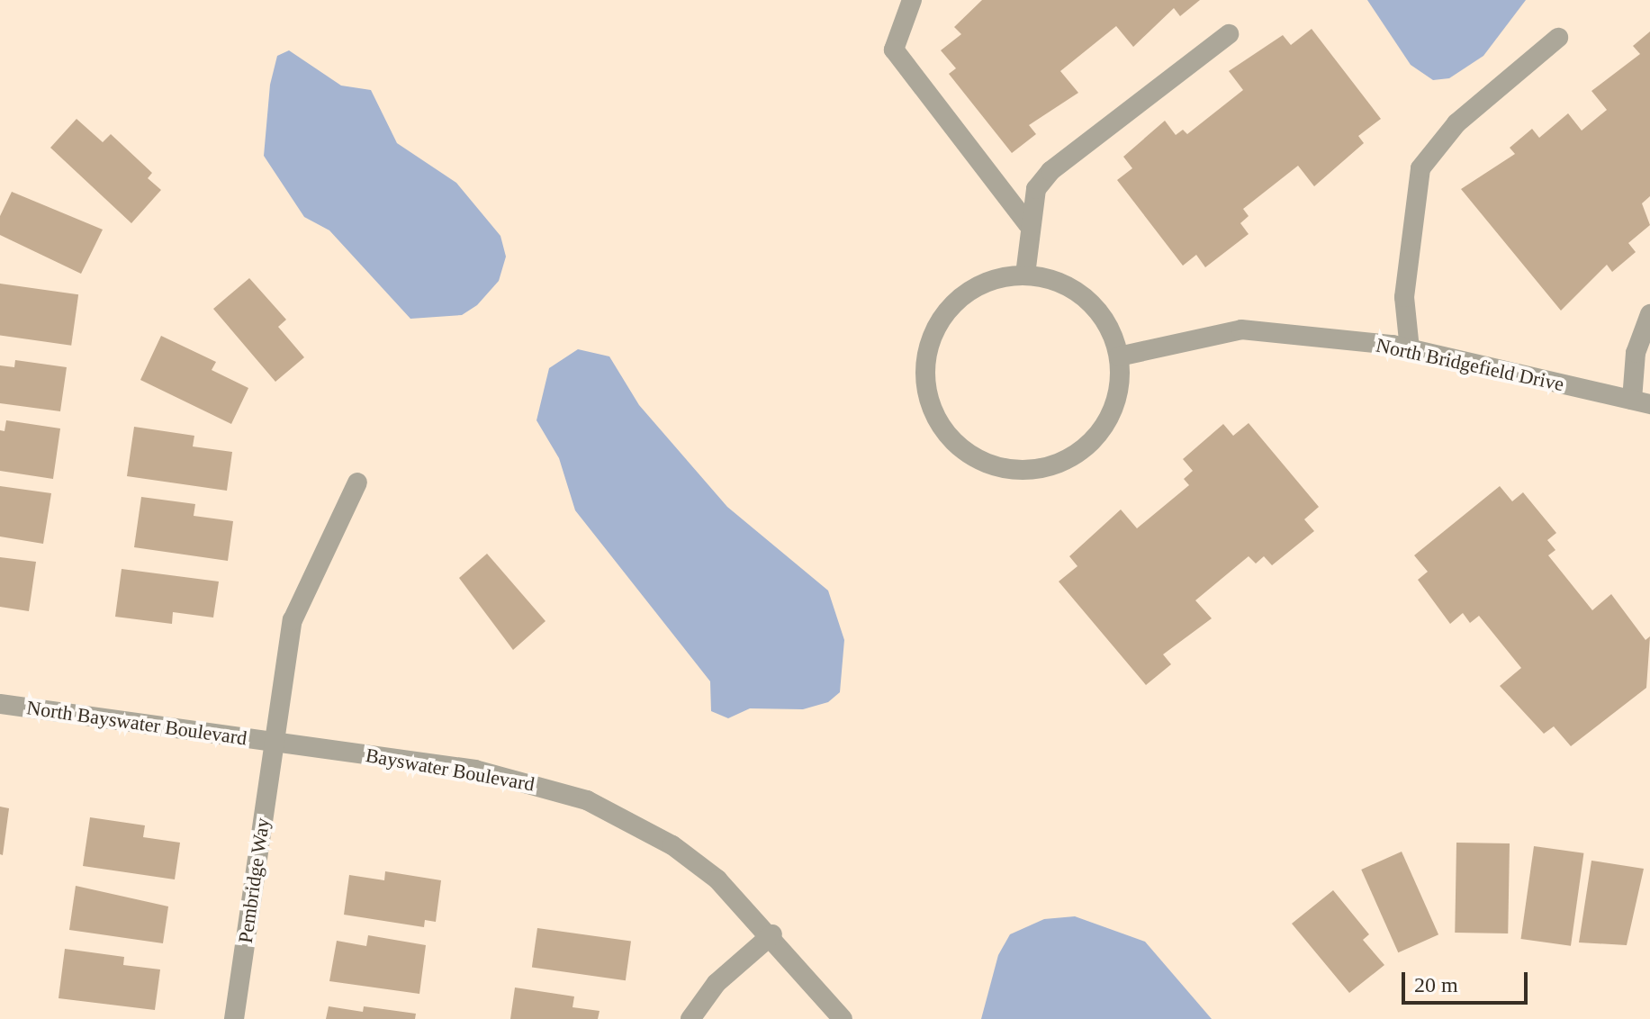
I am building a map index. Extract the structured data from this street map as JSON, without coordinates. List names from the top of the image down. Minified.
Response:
{"streets":{"street":["North Bridgefield Drive","North Bayswater Boulevard","Bayswater Boulevard","Pembridge Way"]},"crossings":[["North Bayswater Boulevard","Bayswater Boulevard"],["North Bayswater Boulevard","Pembridge Way"],["Bayswater Boulevard","Pembridge Way"]],"scale_bar":"20 m"}
